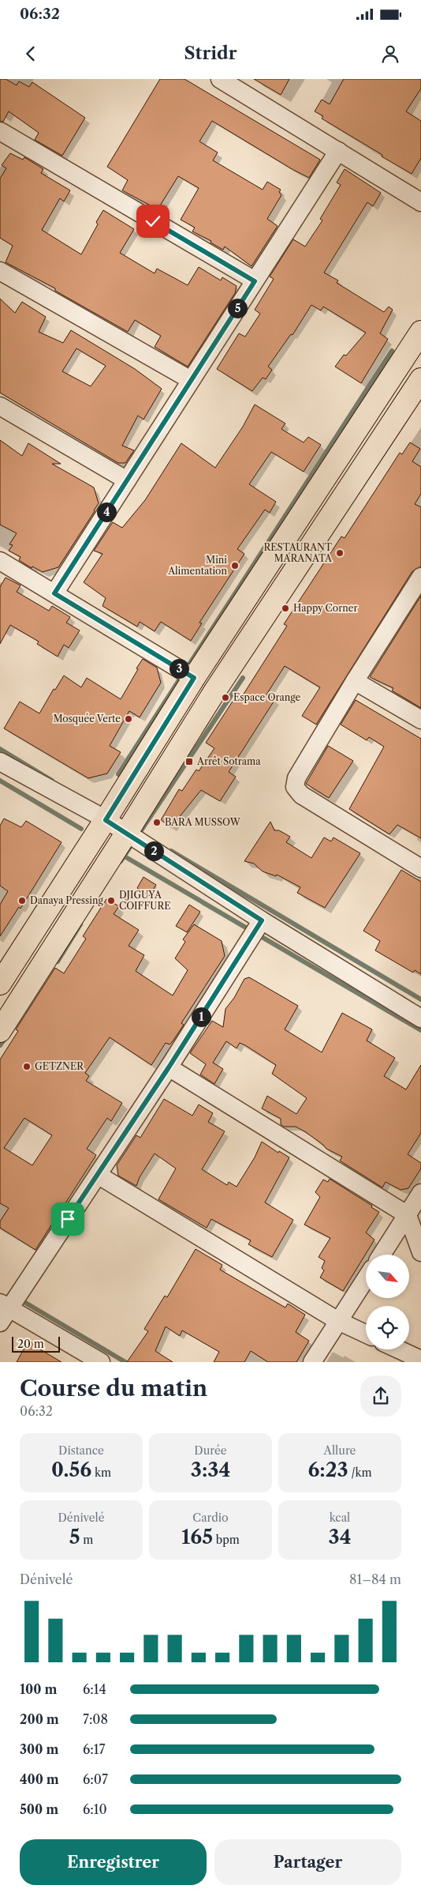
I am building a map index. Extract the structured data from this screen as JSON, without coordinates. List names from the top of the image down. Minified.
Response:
{"places":{"other":["RESTAURANT MARANATA","Mini Alimentation","Happy Corner","Espace Orange","Mosquée Verte","BARA MUSSOW","Danaya Pressing","DJIGUYA COIFFURE","GETZNER"],"transit":["Arrêt Sotrama"]},"scale_bar":"20 m","north":"bottom right","page":{"status":"06:32","header":"Stridr","pins":["5","4","3","2","1"],"scale":"20 m","heading":["Course du matin","06:32"],"stats":[["Distance","0.56 km"],["Durée","3:34"],["Allure","6:23 /km"],["Dénivelé","5 m"],["Cardio","165 bpm"],["kcal","34"]],"chart":["Dénivelé","81–84 m"],"list":[{"name":"100 m","note":"6:14"},{"name":"200 m","note":"7:08"},{"name":"300 m","note":"6:17"},{"name":"400 m","note":"6:07"},{"name":"500 m","note":"6:10"}],"buttons":["Enregistrer","Partager"]}}
